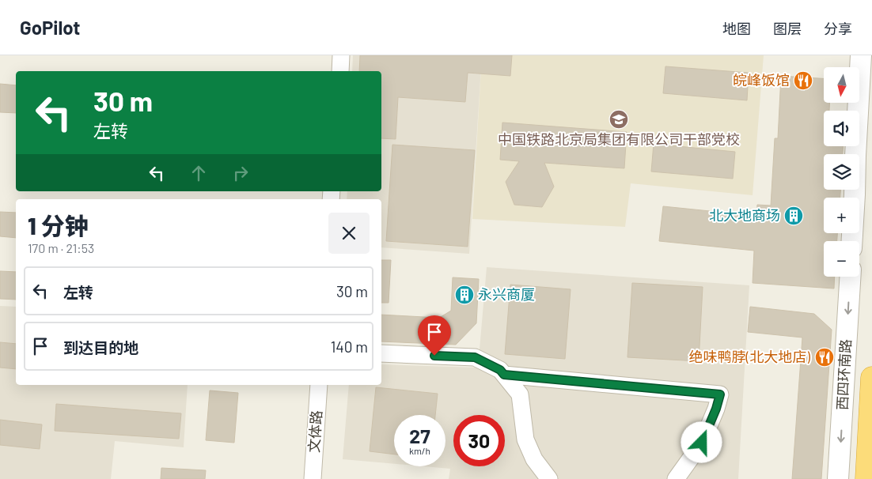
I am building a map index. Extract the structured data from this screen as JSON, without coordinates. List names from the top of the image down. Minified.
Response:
{"streets":{"highway":["西四环南路"],"street":["文体路"]},"one_way":["西四环南路"],"places":{"restaurant":["皖峰饭馆","绝味鸭脖(北大地店)"],"school or university":["中国铁路北京局集团有限公司干部党校"],"building":["北大地商场","永兴商厦"]},"north":"bottom","page":{"header":"GoPilot","nav":["地图","图层","分享"],"map_buttons":["+","−"],"turn":["30 m","左转"],"heading":["1 分钟","170 m · 21:53"],"list":[{"name":"左转","value":"30 m"},{"name":"到达目的地","value":"140 m"}],"speed":"27 km/h","limit":"30"}}
